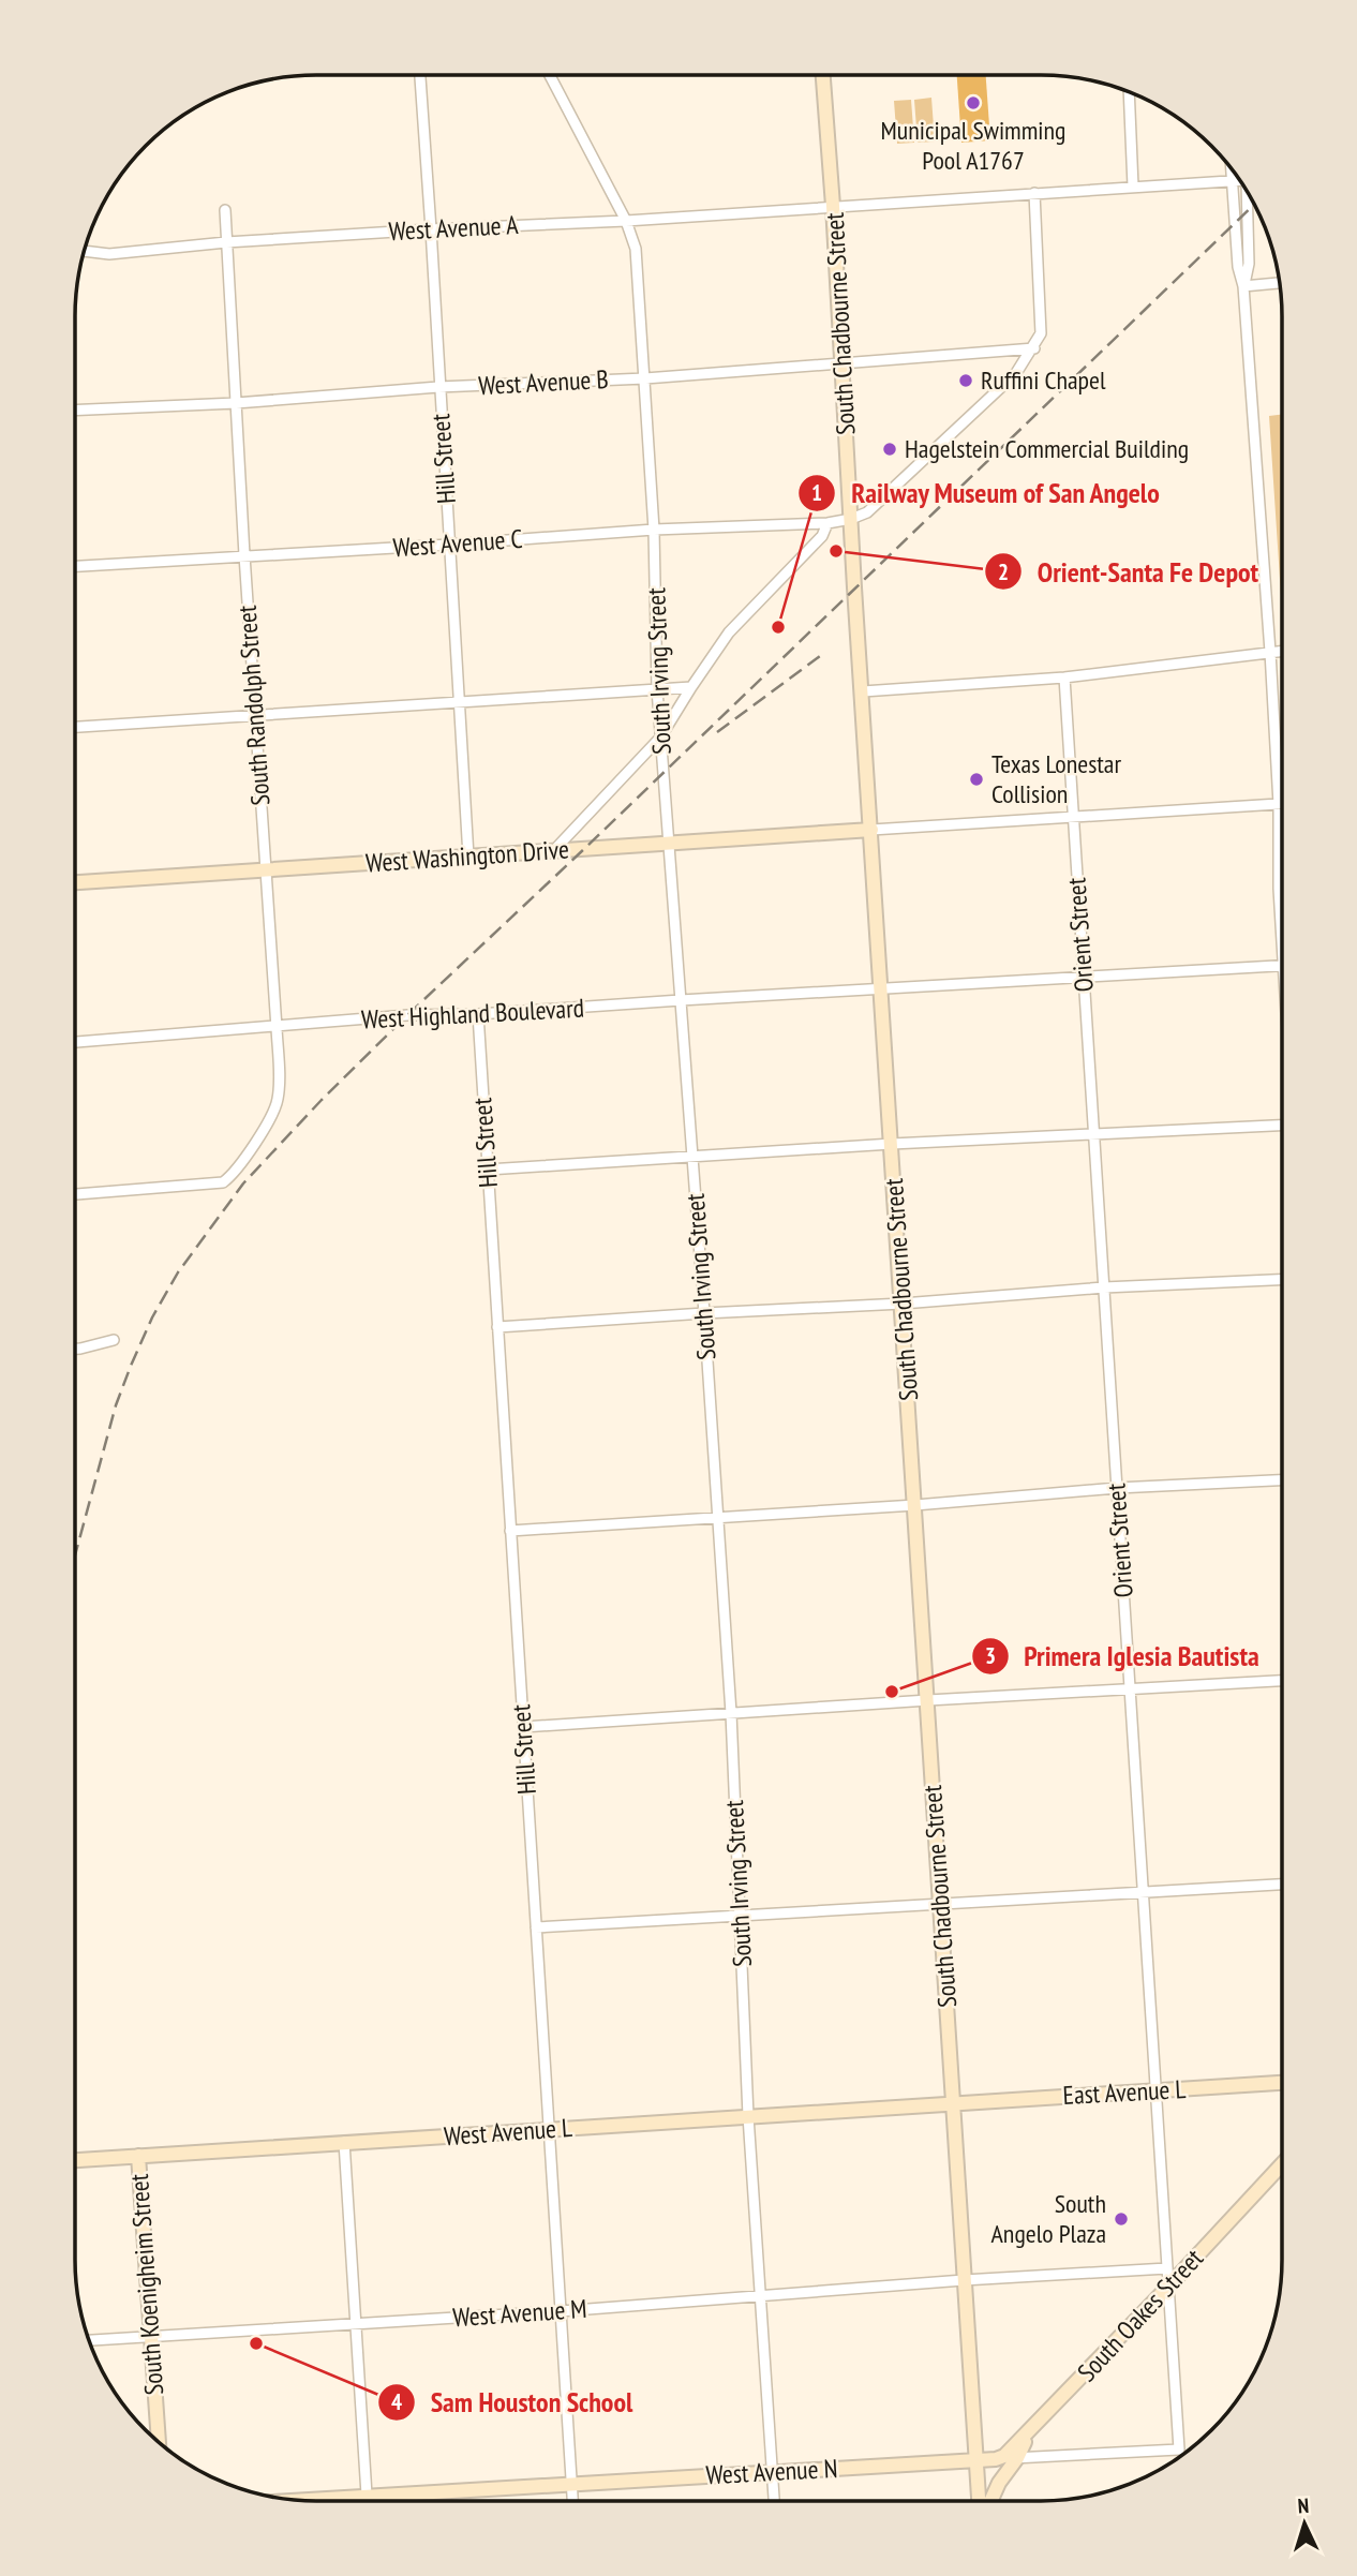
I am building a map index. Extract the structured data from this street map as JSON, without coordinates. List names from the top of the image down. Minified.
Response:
{"streets":{"main road":["South Chadbourne Street","West Washington Drive","East Avenue L","West Avenue L","South Koenigheim Street","South Oakes Street","West Avenue N"],"street":["West Avenue A","West Avenue B","Hill Street","West Avenue C","South Irving Street","South Randolph Street","Orient Street","West Highland Boulevard","West Avenue M"]},"crossings":[["West Avenue A","South Chadbourne Street"],["West Avenue A","Hill Street"],["West Avenue A","South Irving Street"],["West Avenue A","South Randolph Street"],["South Chadbourne Street","West Avenue B"],["South Chadbourne Street","West Avenue C"],["South Chadbourne Street","West Washington Drive"],["South Chadbourne Street","West Highland Boulevard"],["South Chadbourne Street","East Avenue L"],["South Chadbourne Street","West Avenue L"],["South Chadbourne Street","West Avenue M"],["South Chadbourne Street","West Avenue N"],["West Avenue B","Hill Street"],["West Avenue B","South Irving Street"],["West Avenue B","South Randolph Street"],["Hill Street","West Avenue C"],["Hill Street","West Washington Drive"],["Hill Street","West Highland Boulevard"],["Hill Street","West Avenue L"],["Hill Street","West Avenue M"],["Hill Street","West Avenue N"],["West Avenue C","South Irving Street"],["West Avenue C","South Randolph Street"],["South Irving Street","West Washington Drive"],["South Irving Street","West Highland Boulevard"],["South Irving Street","West Avenue L"],["South Irving Street","West Avenue M"],["South Irving Street","West Avenue N"],["South Randolph Street","West Washington Drive"],["South Randolph Street","West Highland Boulevard"],["Orient Street","West Highland Boulevard"],["Orient Street","East Avenue L"],["Orient Street","West Avenue M"],["Orient Street","South Oakes Street"],["East Avenue L","West Avenue L"],["West Avenue L","South Koenigheim Street"],["South Koenigheim Street","West Avenue M"]],"places":["Municipal Swimming Pool A1767","Ruffini Chapel","Hagelstein Commercial Building","Orient-Santa Fe Depot","Railway Museum of San Angelo","Texas Lonestar Collision","Primera Iglesia Bautista","South Angelo Plaza","Sam Houston School"],"north":"top"}
